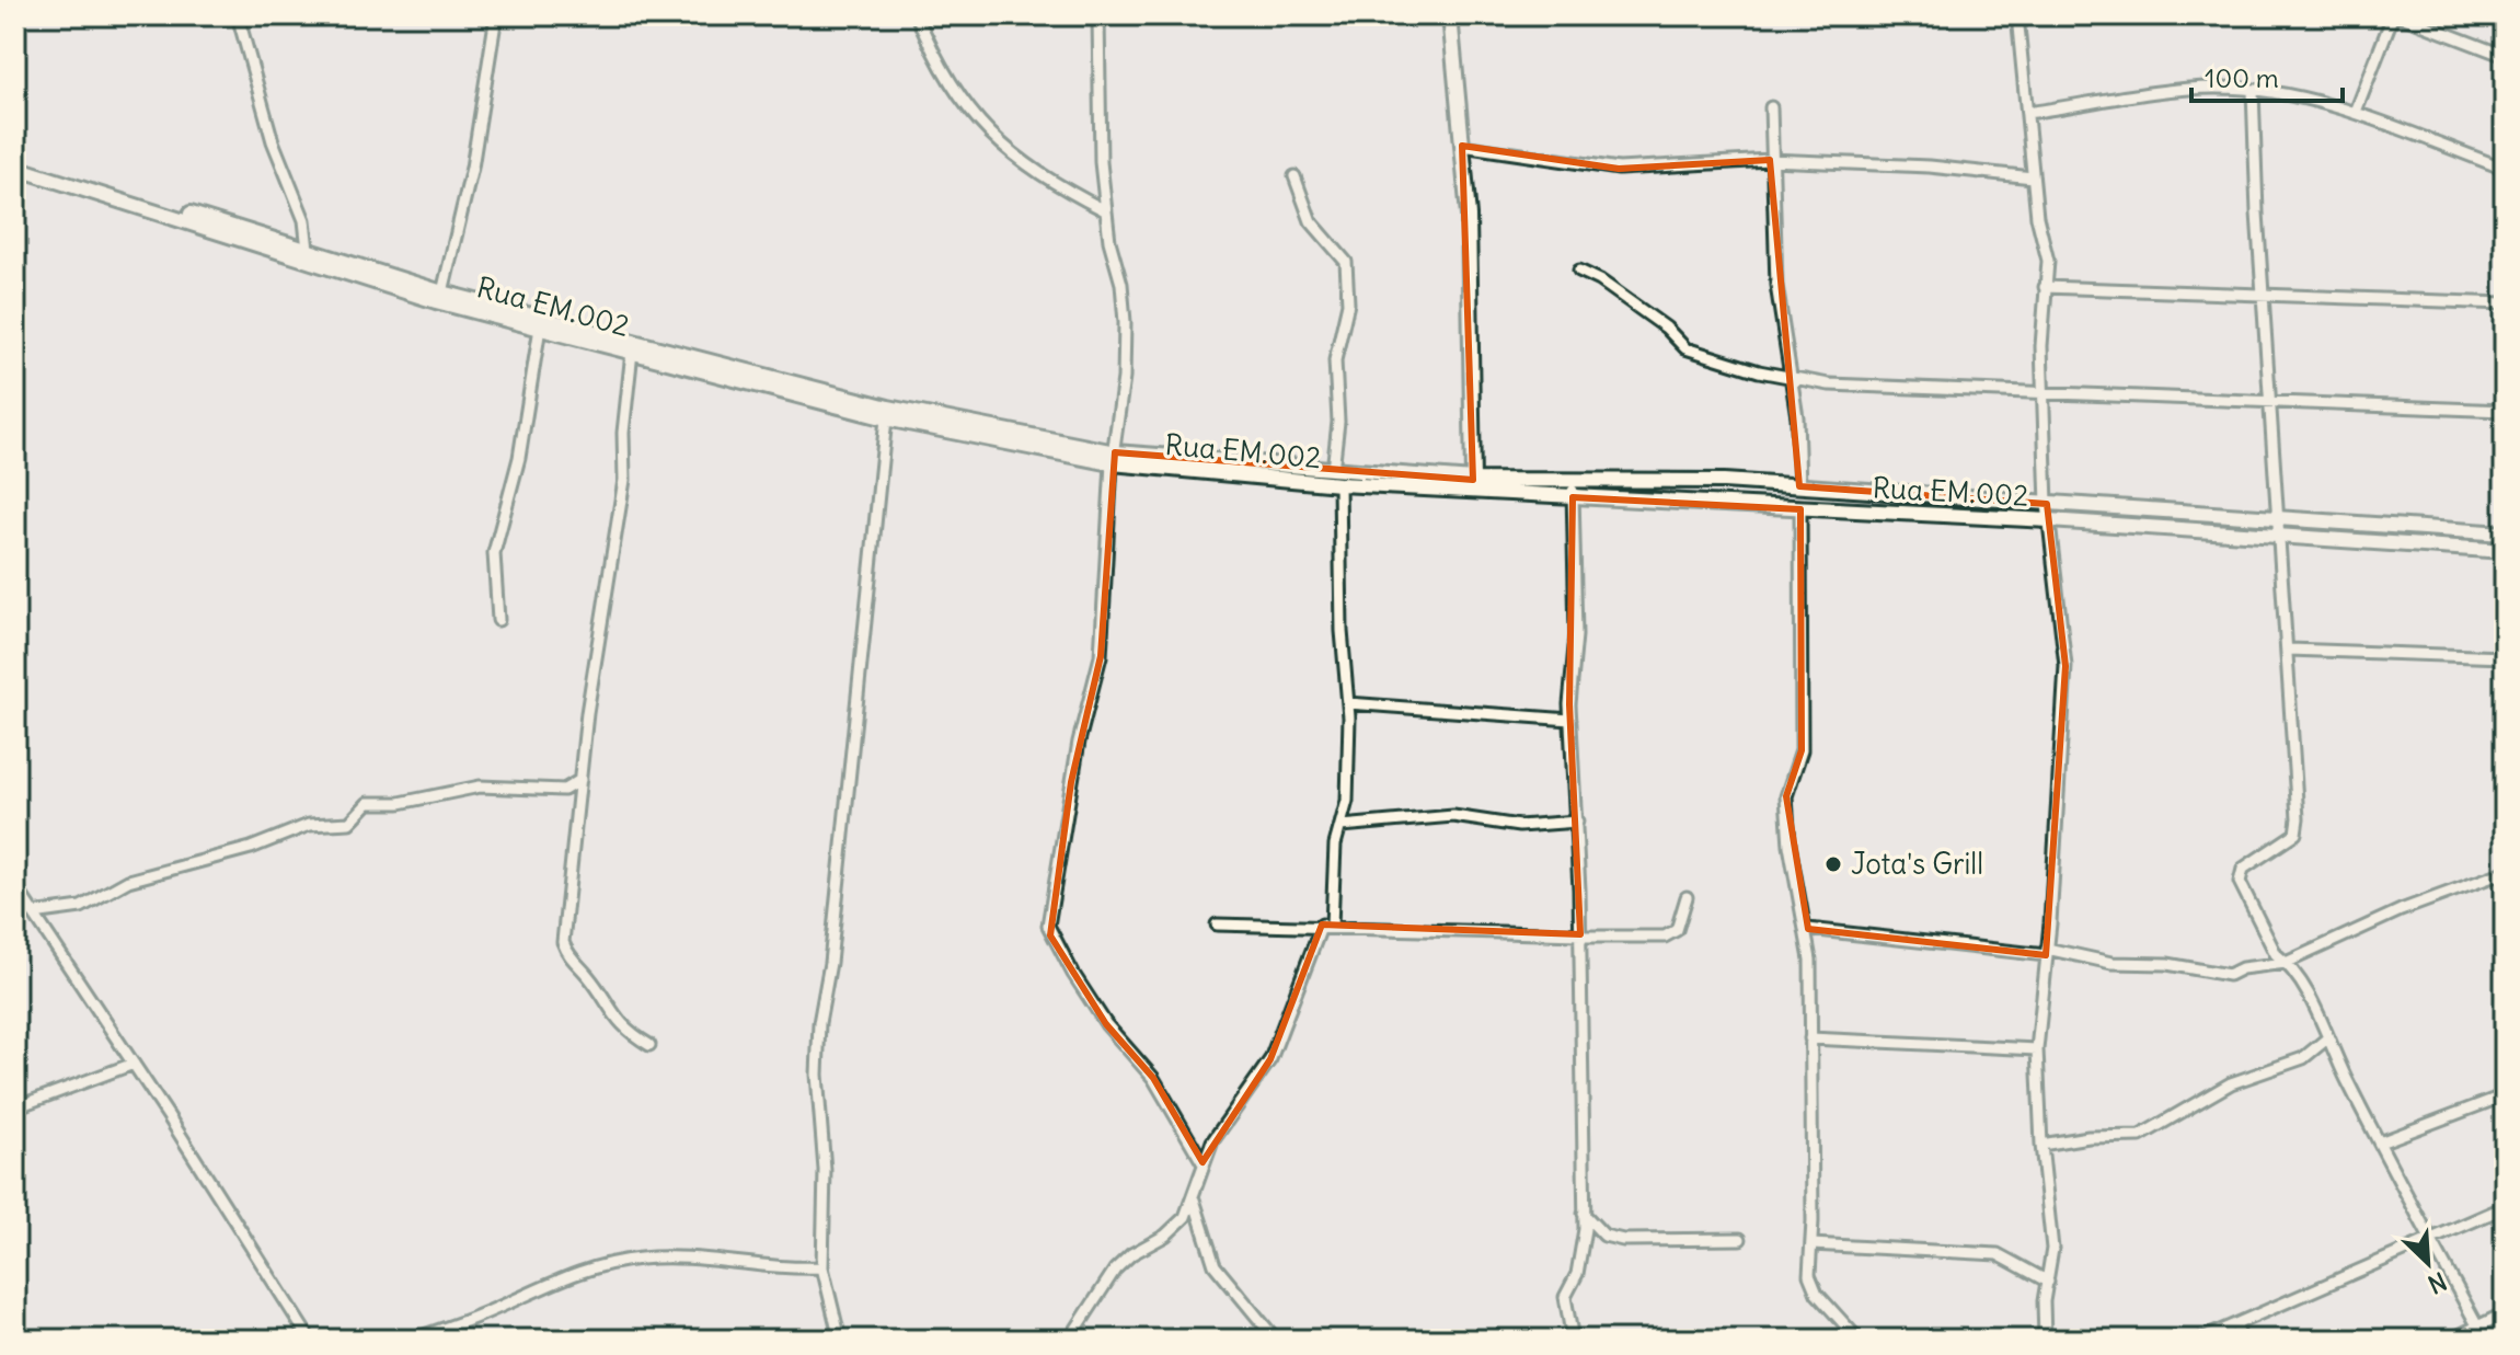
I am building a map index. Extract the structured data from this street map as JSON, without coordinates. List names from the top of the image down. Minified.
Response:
{"streets":{"street":["Rua EM.002"]},"places":["Jota's Grill"],"scale_bar":"100 m","north":"bottom right"}
